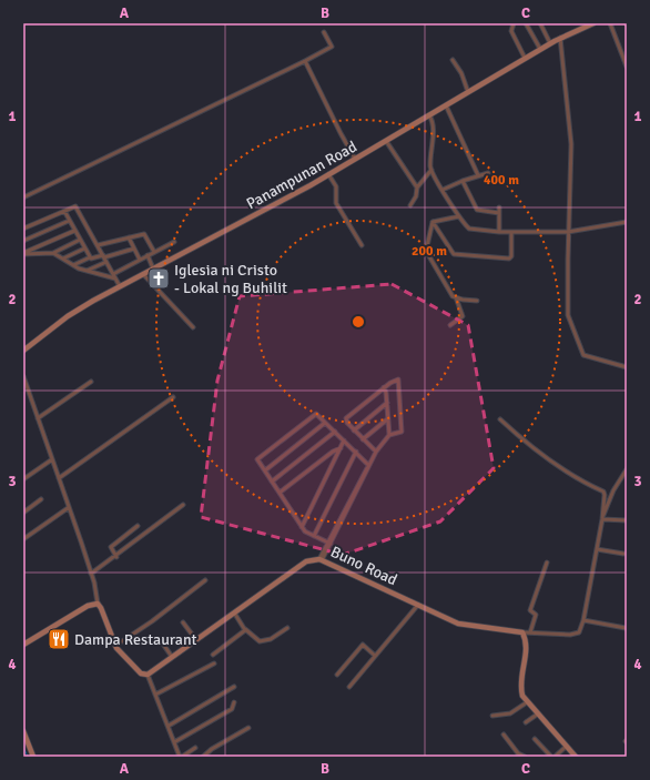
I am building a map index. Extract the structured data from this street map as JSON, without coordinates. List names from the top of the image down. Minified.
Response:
{"streets":{"street":["Panampunan Road","Buno Road"]},"places":{"church":["Iglesia ni Cristo - Lokal ng Buhilit"],"restaurant":["Dampa Restaurant"]},"grid":{"columns":["A","B","C"],"rows":["1","2","3","4"]},"rings":["400 m","200 m"]}
